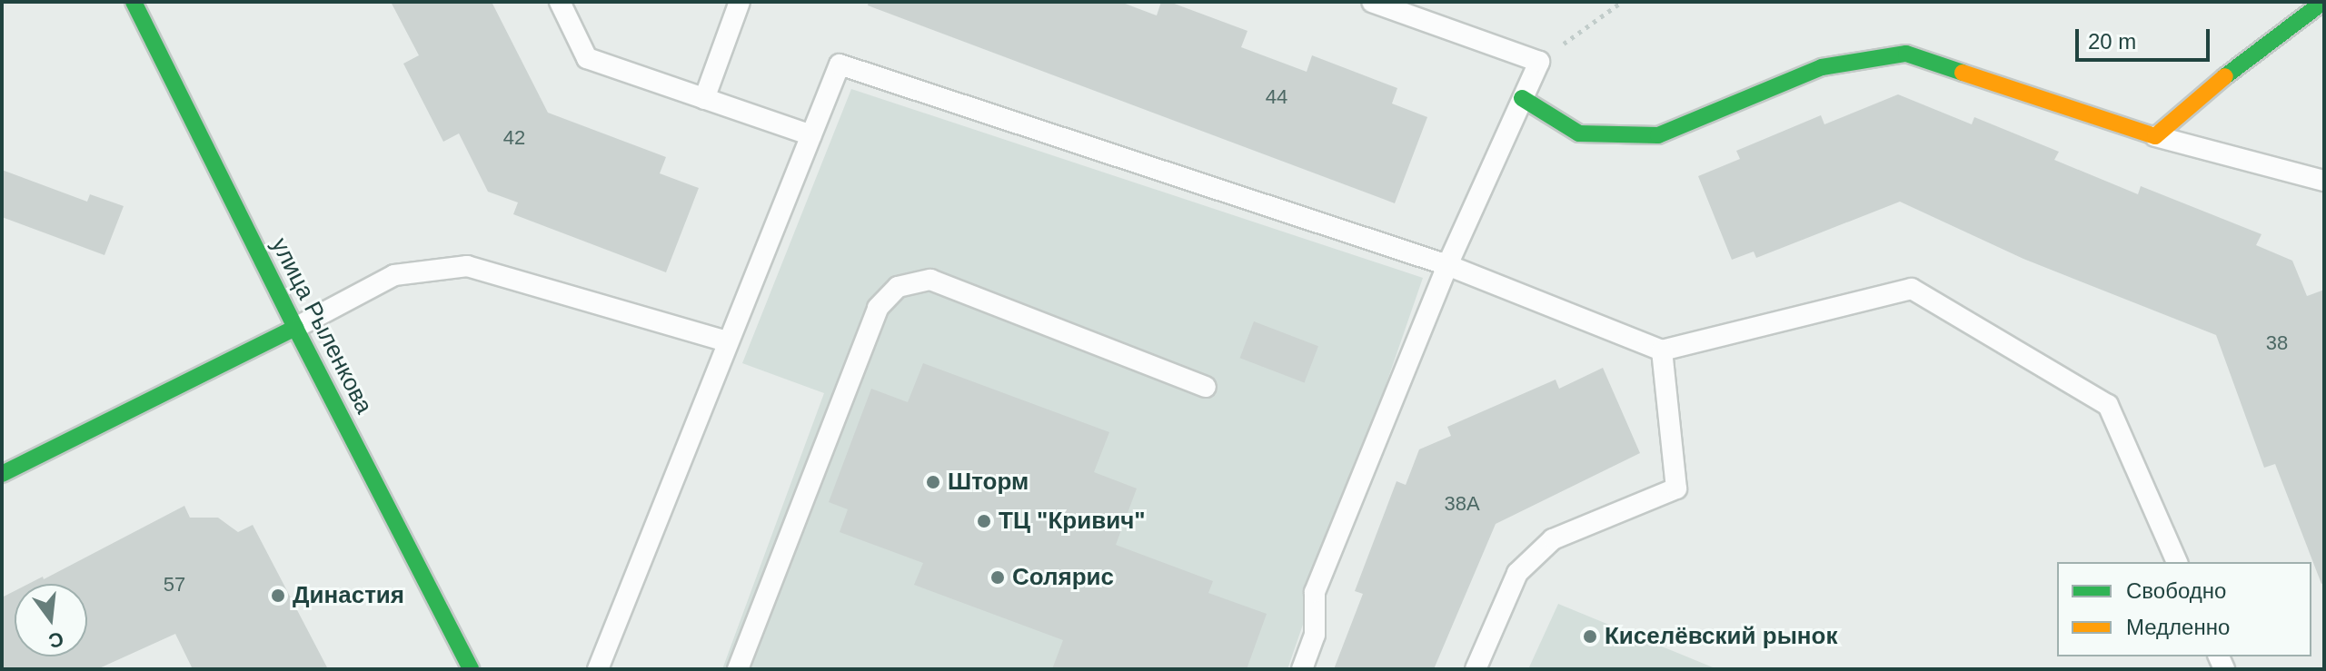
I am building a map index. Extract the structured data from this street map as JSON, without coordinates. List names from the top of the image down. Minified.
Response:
{"streets":{"street":["улица Рыленкова"]},"places":["Шторм","ТЦ \"Кривич\"","Солярис","Династия","Киселёвский рынок"],"house_numbers":["44","42","38","38А","57"],"legend":["Свободно","Медленно"],"scale_bar":"20 m","north":"bottom"}
